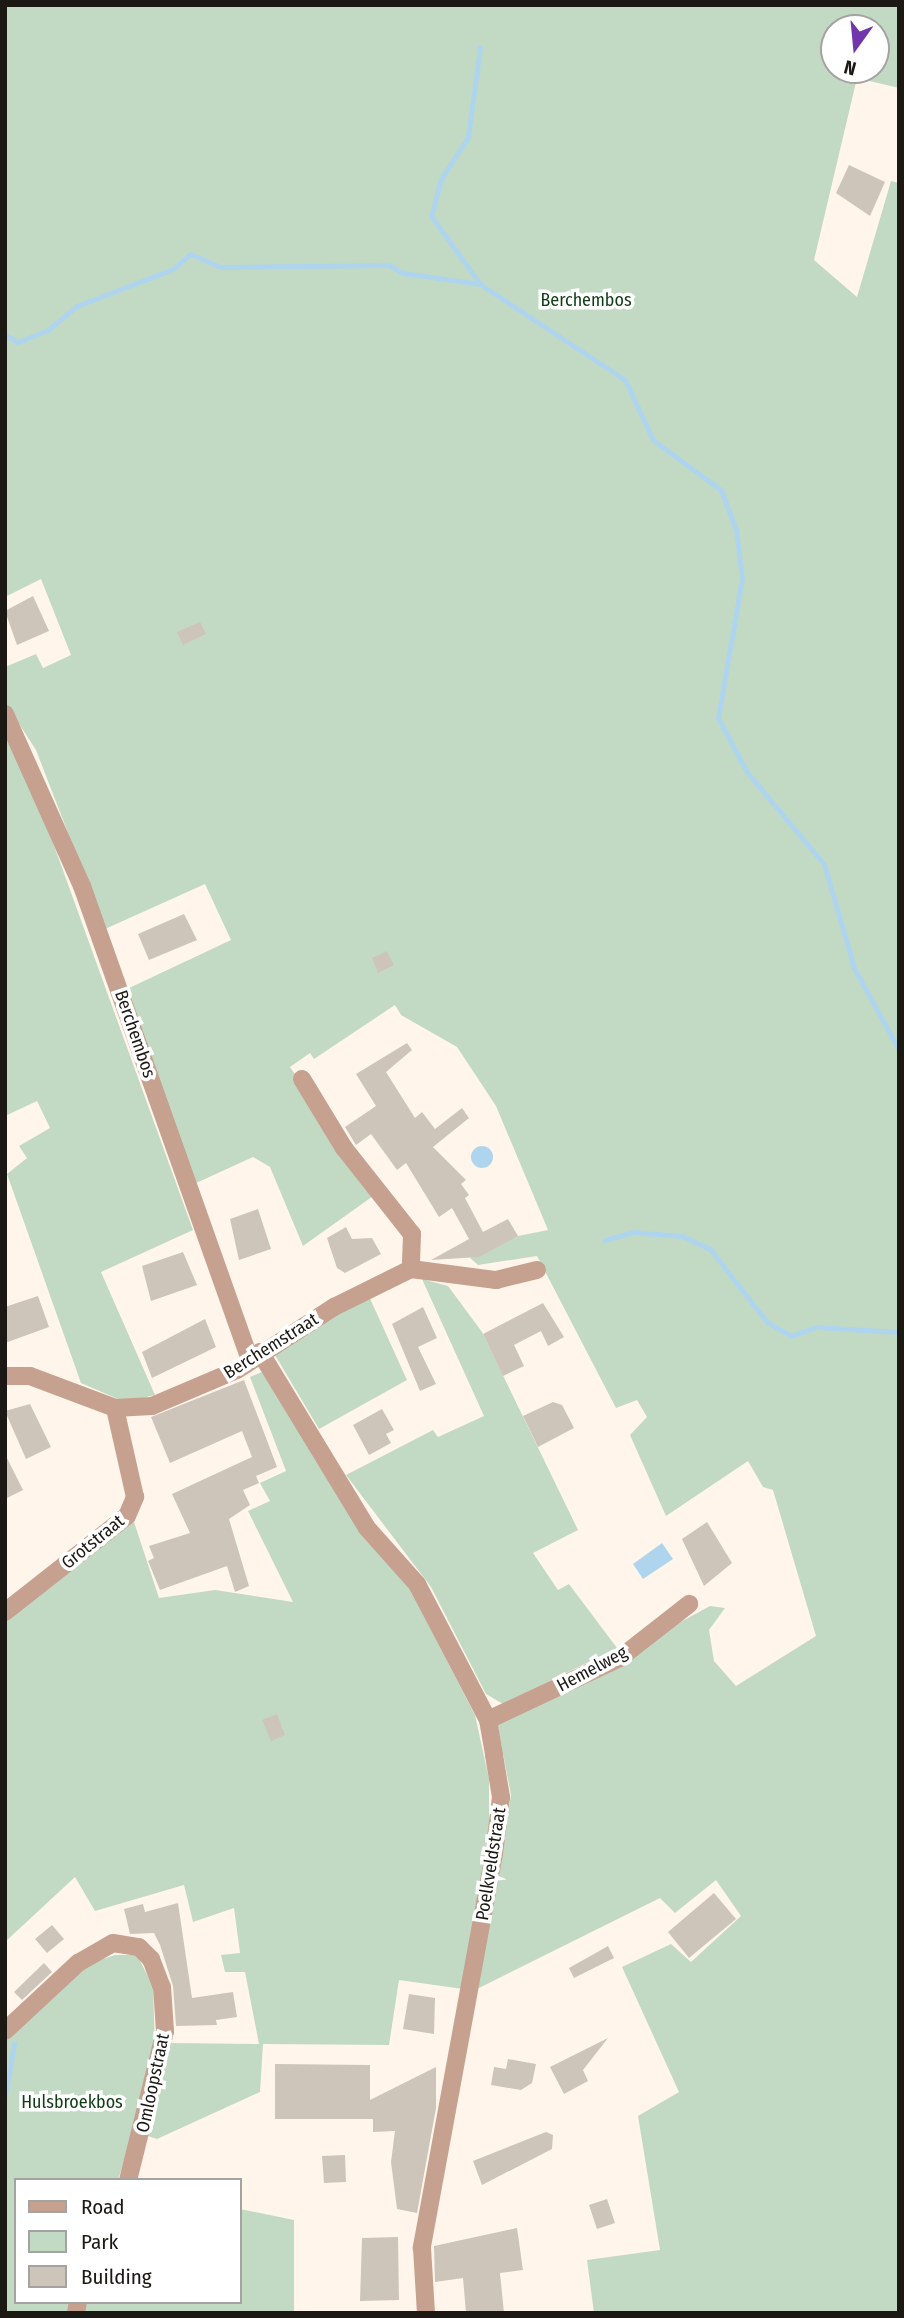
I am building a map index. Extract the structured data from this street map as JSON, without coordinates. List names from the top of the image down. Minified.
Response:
{"streets":{"street":["Berchembos","Berchemstraat","Grotstraat","Hemelweg","Poelkveldstraat","Omloopstraat"]},"crossings":[["Berchembos","Berchemstraat"],["Berchembos","Poelkveldstraat"],["Berchemstraat","Grotstraat"],["Berchemstraat","Poelkveldstraat"],["Hemelweg","Poelkveldstraat"]],"parks":["Berchembos","Hulsbroekbos"],"legend":["Road","Park","Building"],"north":"bottom"}
